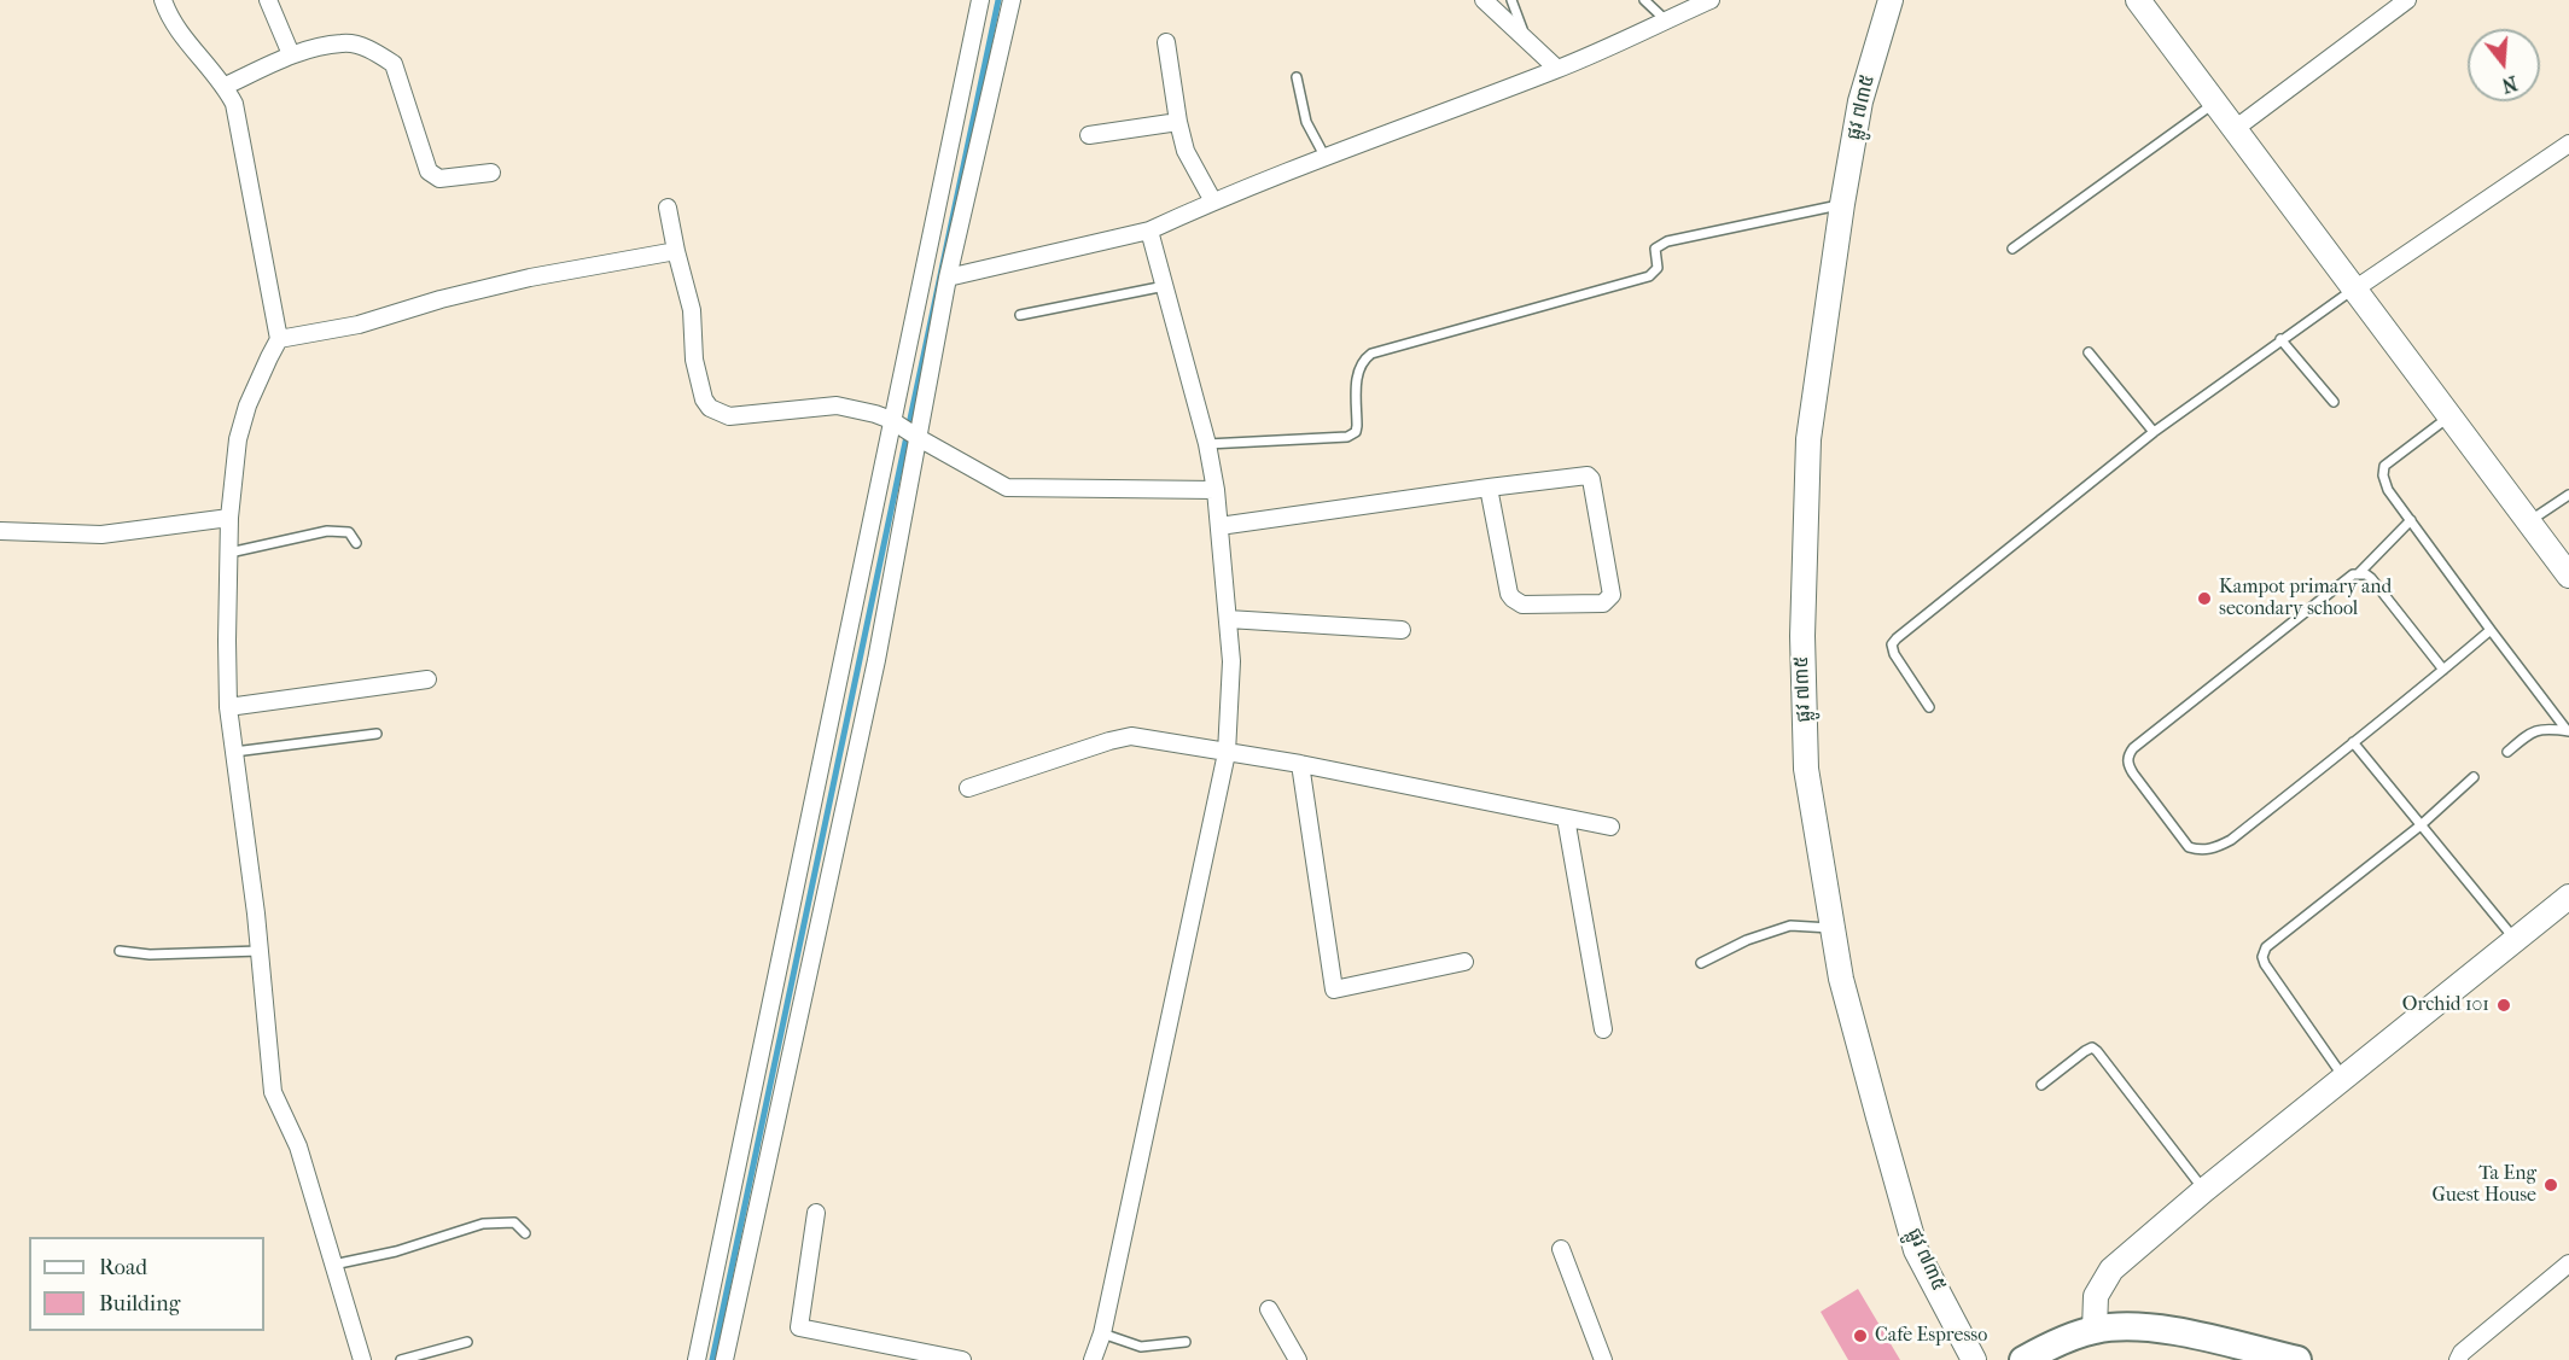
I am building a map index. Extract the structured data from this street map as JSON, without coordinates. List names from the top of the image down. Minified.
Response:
{"streets":{"street":["ផ្លូវ ៧៣៥"]},"places":["Kampot primary and secondary school","Orchid 101","Ta Eng Guest House","Cafe Espresso"],"legend":["Road","Building"],"north":"bottom"}
